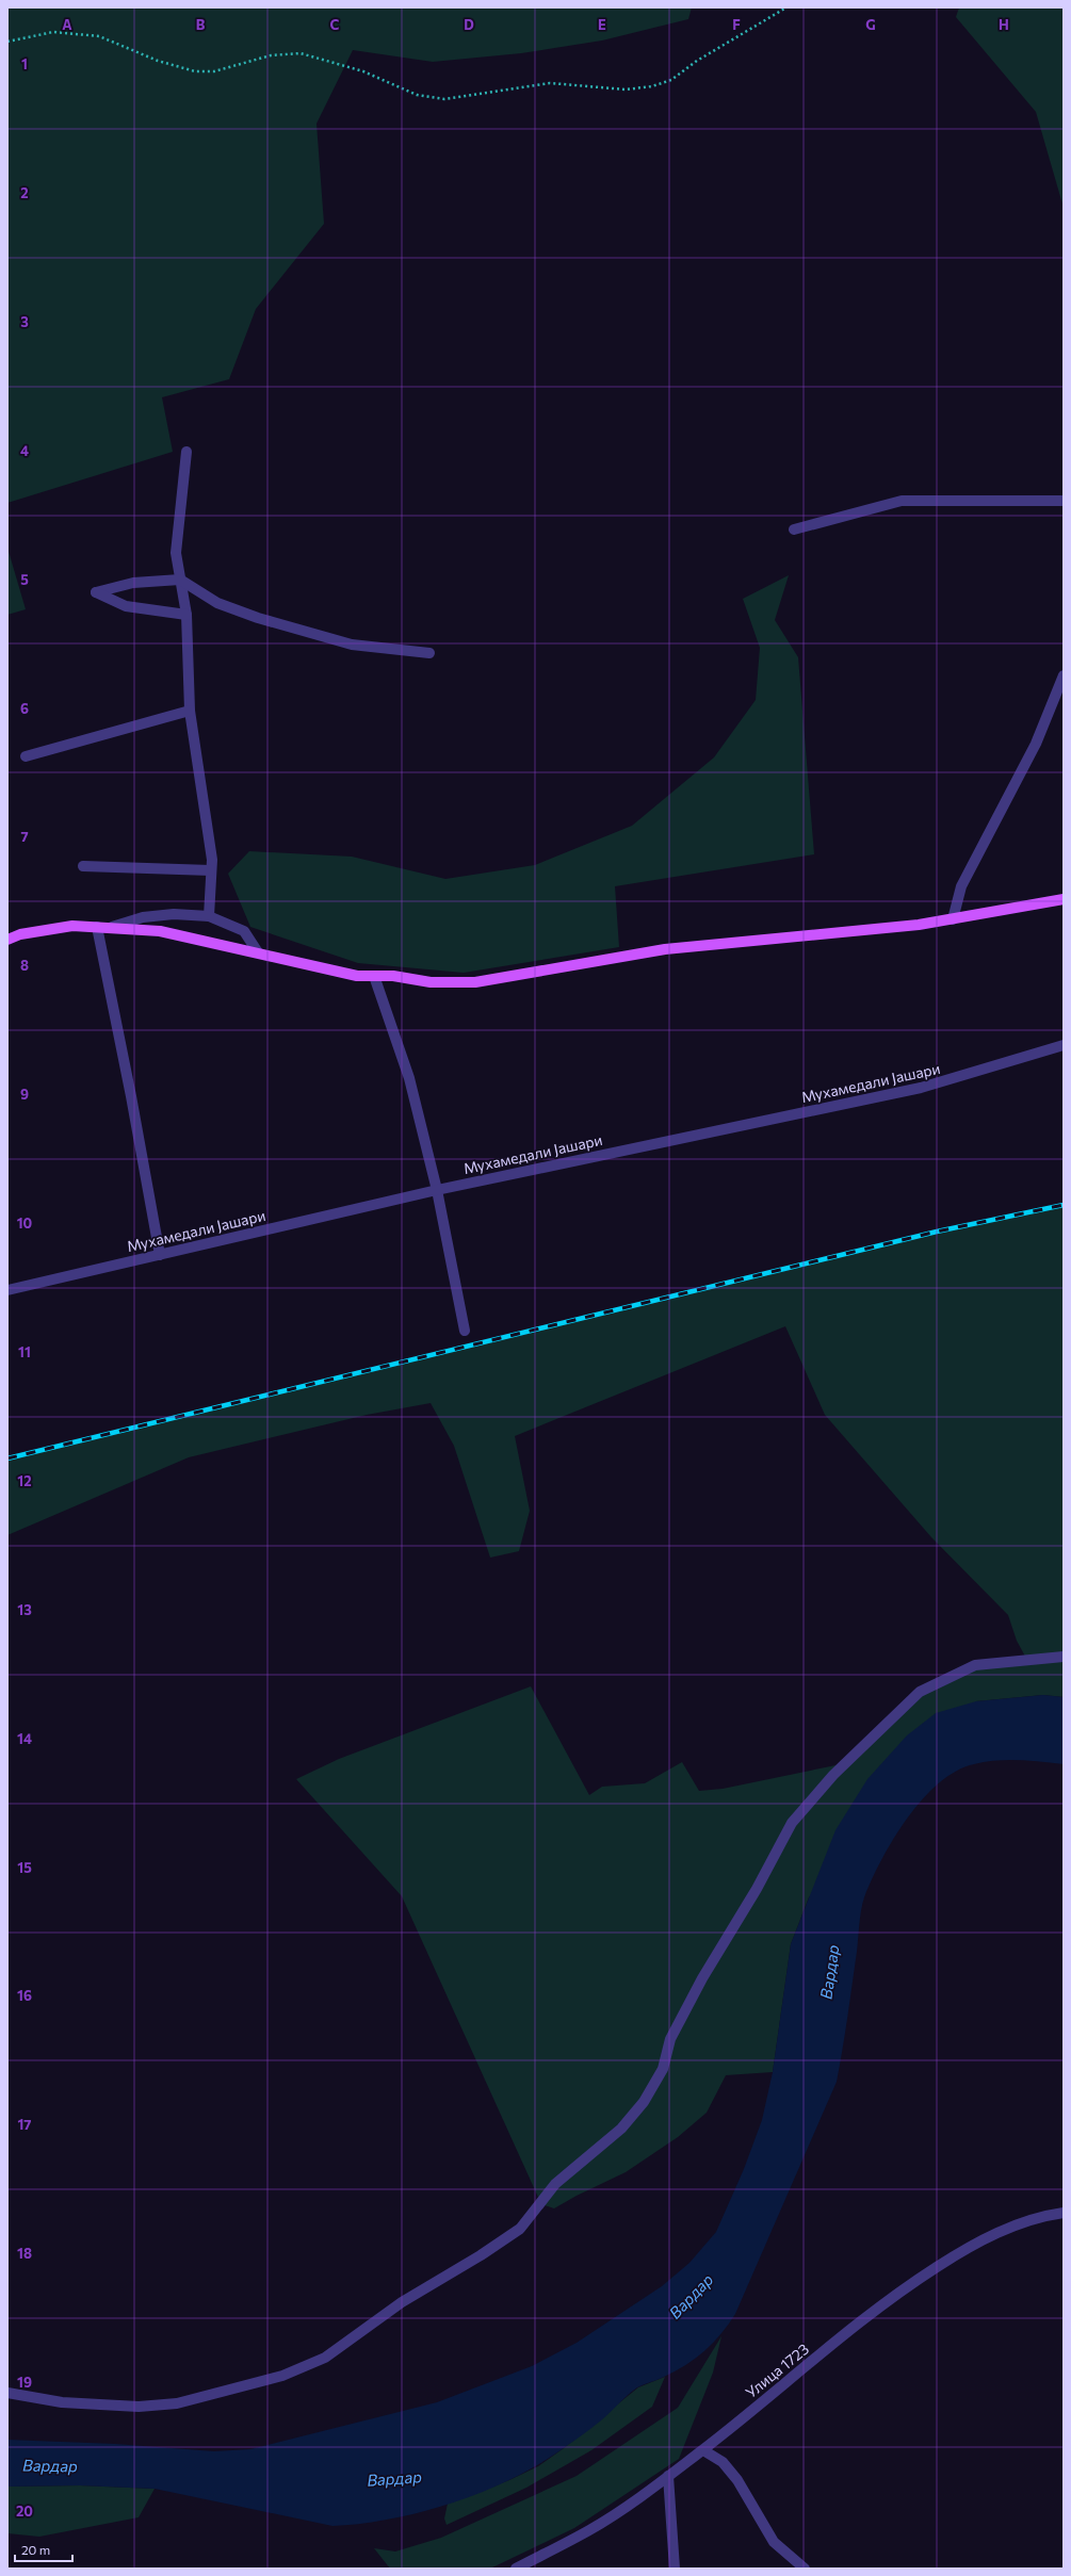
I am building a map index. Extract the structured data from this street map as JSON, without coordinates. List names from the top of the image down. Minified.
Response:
{"streets":{"street":["Мухамедали Јашари","Улица 1723"]},"water":["Вардар"],"scale_bar":"20 m","grid":{"columns":["A","B","C","D","E","F","G","H"],"rows":["1","2","3","4","5","6","7","8","9","10","11","12","13","14","15","16","17","18","19","20"]}}
